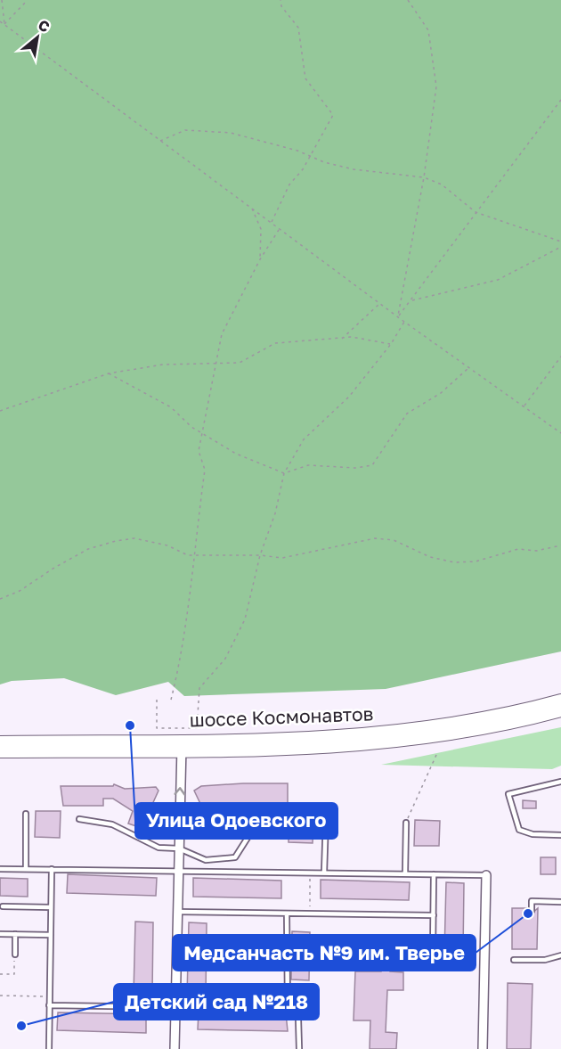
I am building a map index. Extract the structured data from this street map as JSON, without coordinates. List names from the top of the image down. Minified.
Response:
{"streets":{"main road":["шоссе Космонавтов"]},"places":["Улица Одоевского","Медсанчасть №9 им. Тверье","Детский сад №218"],"north":"top right"}
